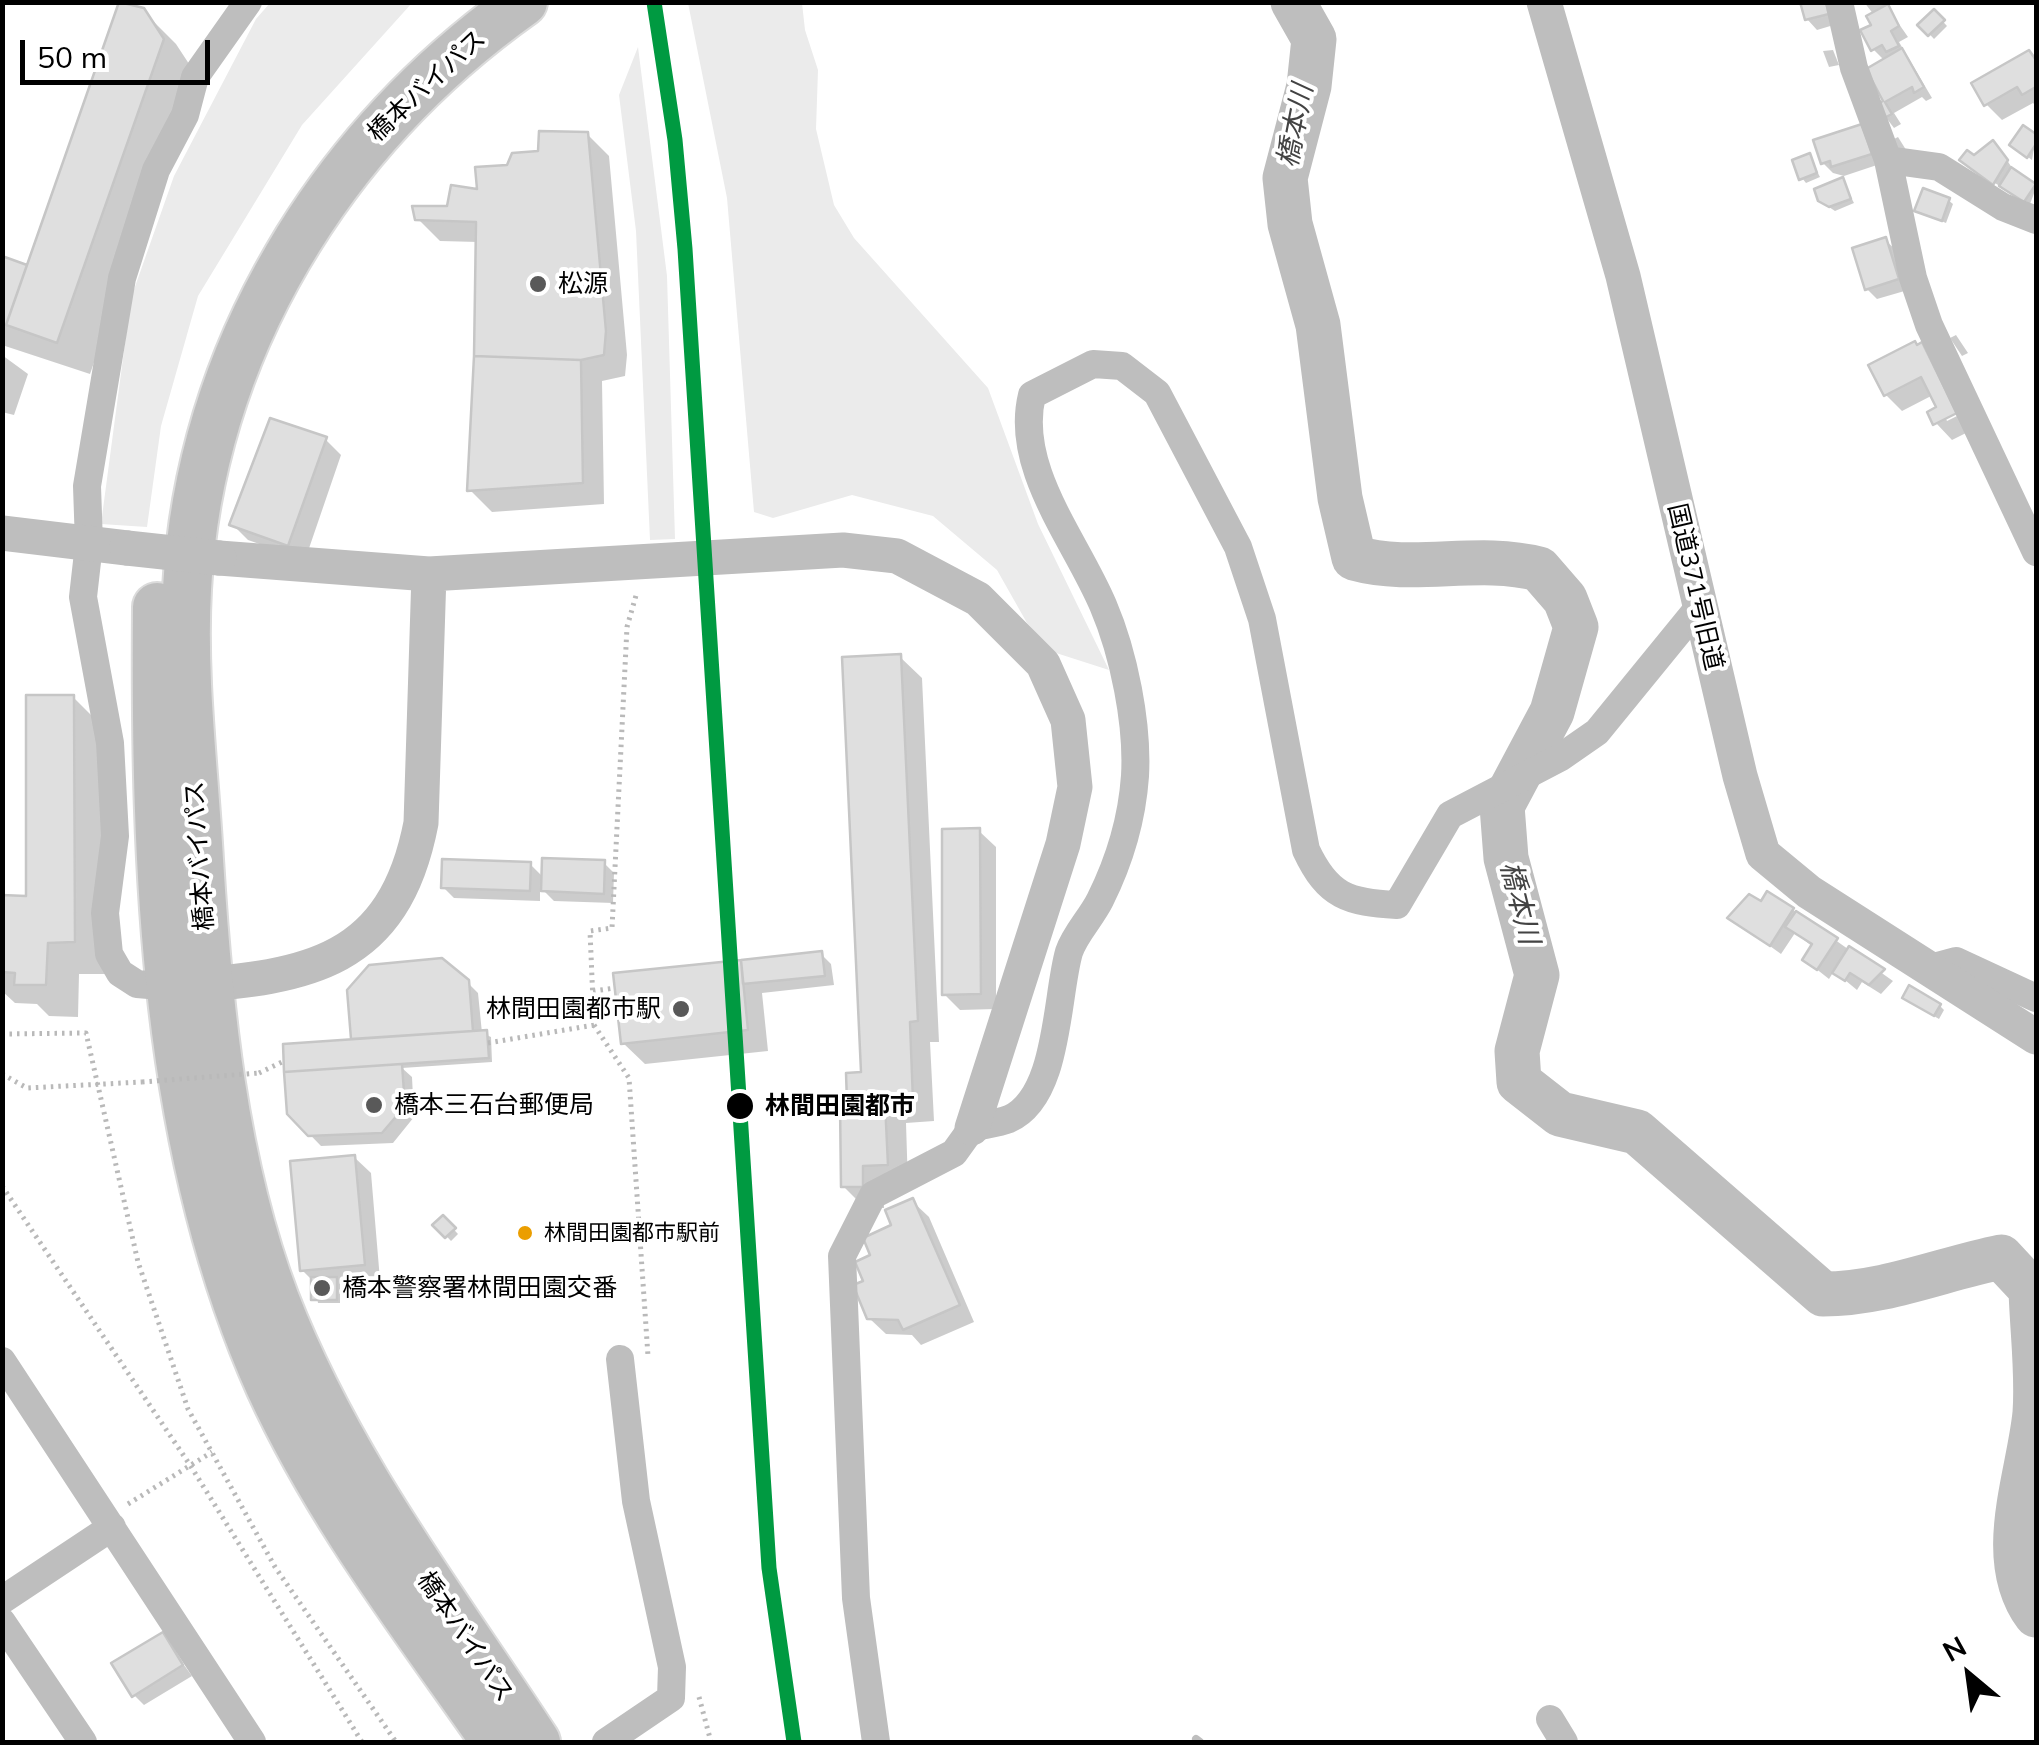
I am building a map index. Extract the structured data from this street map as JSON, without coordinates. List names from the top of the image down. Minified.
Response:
{"streets":{"highway":["橋本バイパス"],"street":["国道371号旧道"]},"water":["橋本川"],"places":["松源","林間田園都市駅","橋本三石台郵便局","林間田園都市","林間田園都市駅前","橋本警察署林間田園交番"],"scale_bar":"50 m","north":"top left"}
